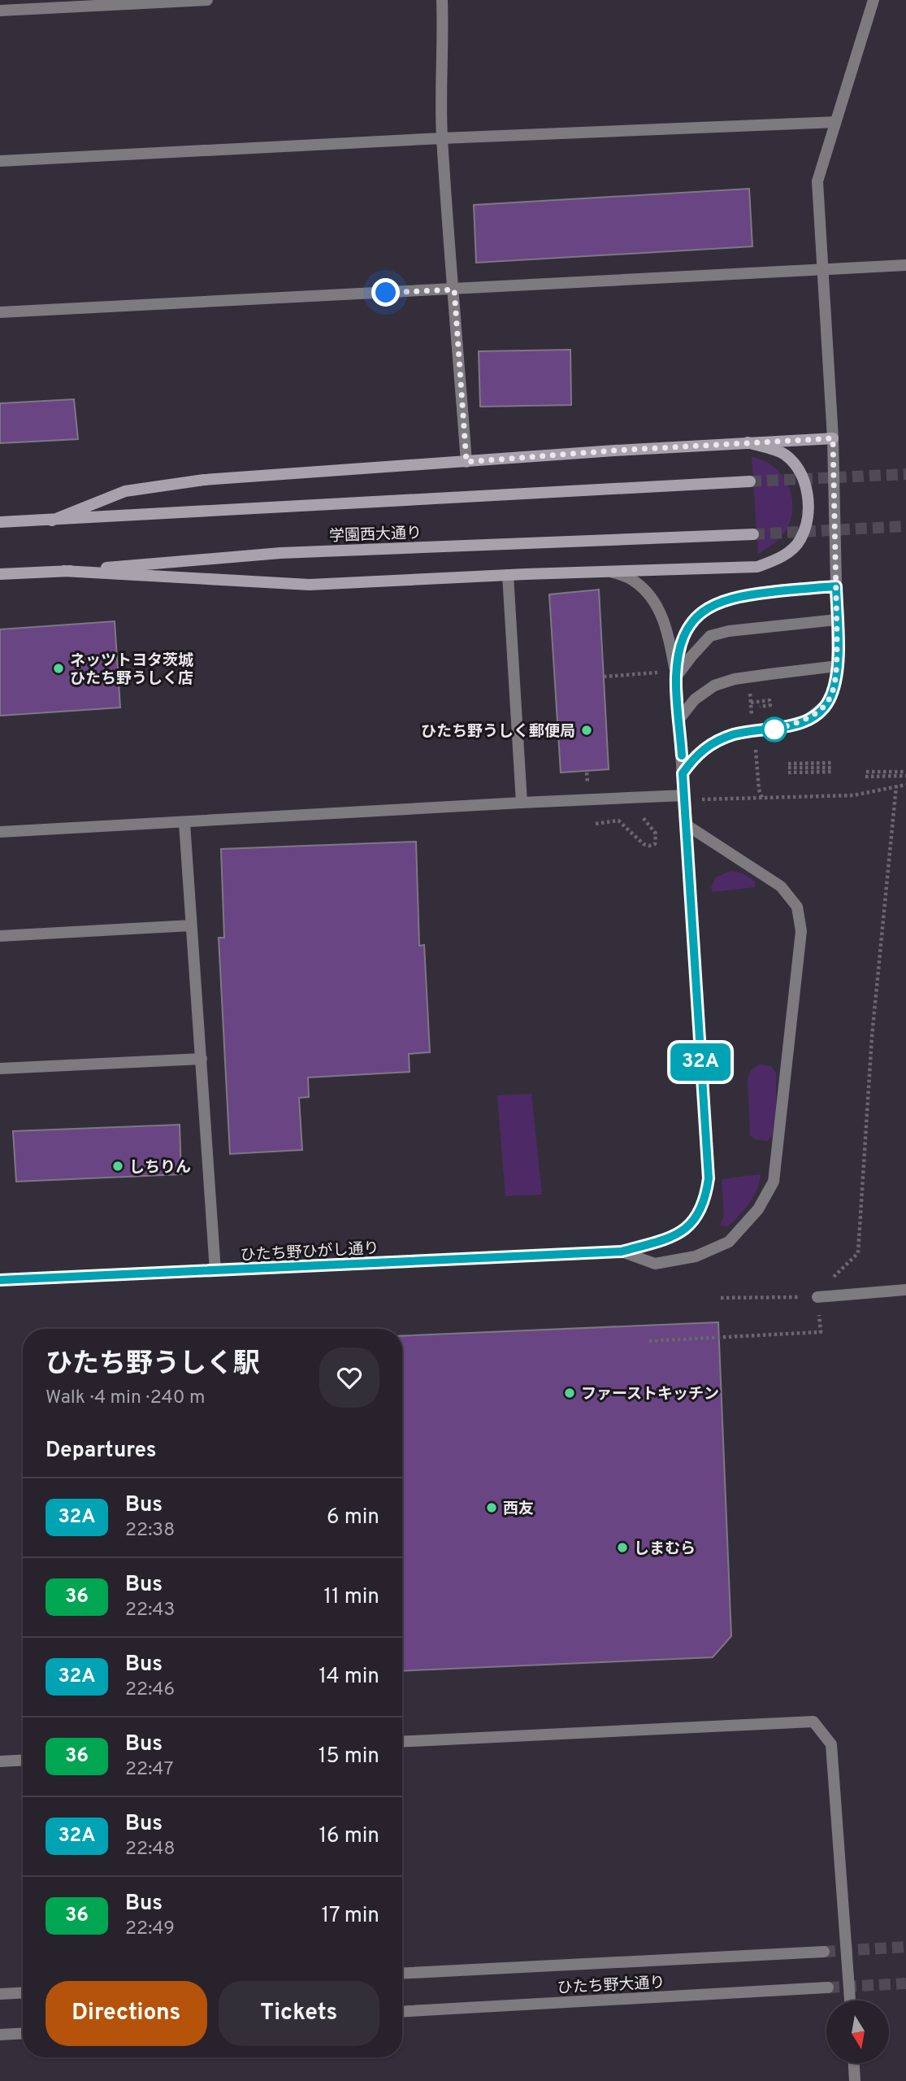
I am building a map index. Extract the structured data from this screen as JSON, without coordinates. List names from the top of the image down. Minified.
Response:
{"streets":{"main road":["学園西大通り"],"street":["ひたち野ひがし通り","ひたち野大通り"]},"places":["ネッツトヨタ茨城 ひたち野うしく店","ひたち野うしく郵便局","しちりん","ファーストキッチン","西友","しまむら"],"lines":["bus line 32A"],"north":"bottom","page":{"on_map":"32A","heading":[["ひたち野うしく駅","Walk · 4 min · 240 m"],"Departures"],"list":[{"mark":"32A","name":"Bus","note":"22:38","value":"6 min"},{"mark":"36","name":"Bus","note":"22:43","value":"11 min"},{"mark":"32A","name":"Bus","note":"22:46","value":"14 min"},{"mark":"36","name":"Bus","note":"22:47","value":"15 min"},{"mark":"32A","name":"Bus","note":"22:48","value":"16 min"},{"mark":"36","name":"Bus","note":"22:49","value":"17 min"}],"buttons":["Directions","Tickets"]}}
